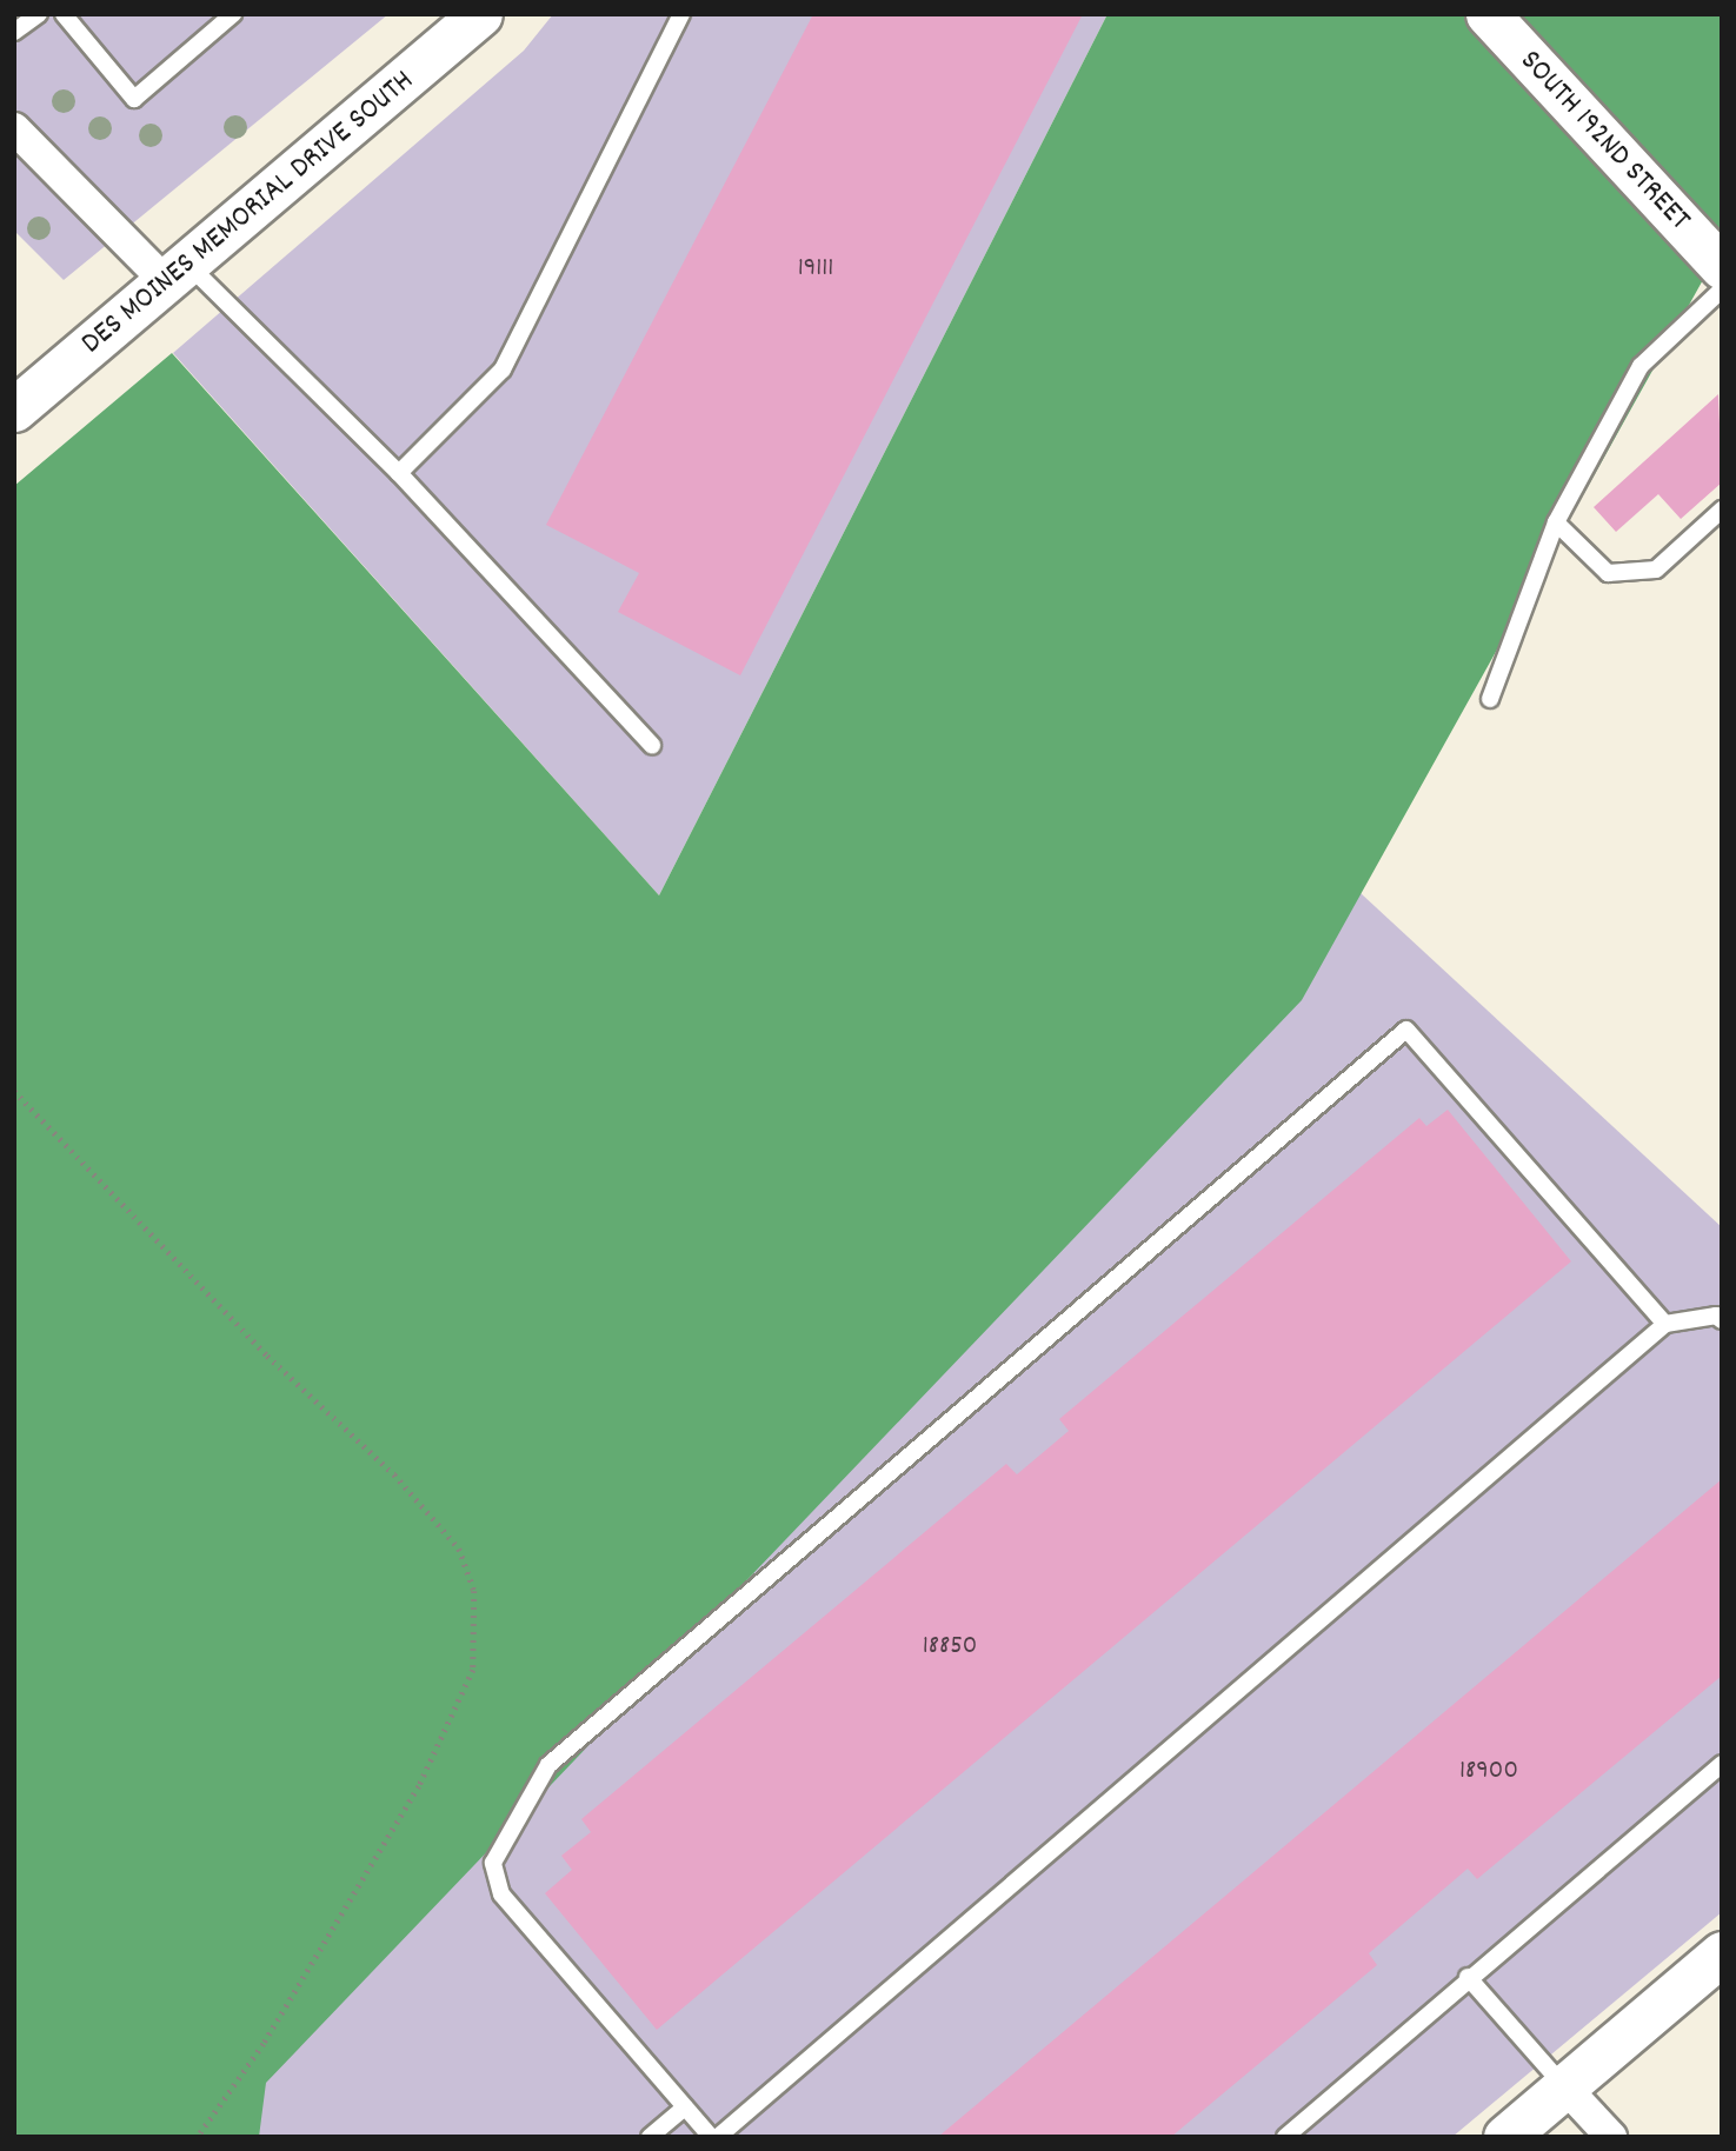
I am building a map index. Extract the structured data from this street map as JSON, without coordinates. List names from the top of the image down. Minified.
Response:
{"streets":{"street":["SOUTH 192ND STREET","DES MOINES MEMORIAL DRIVE SOUTH"]},"house_numbers":["19111","18850","18900"]}
